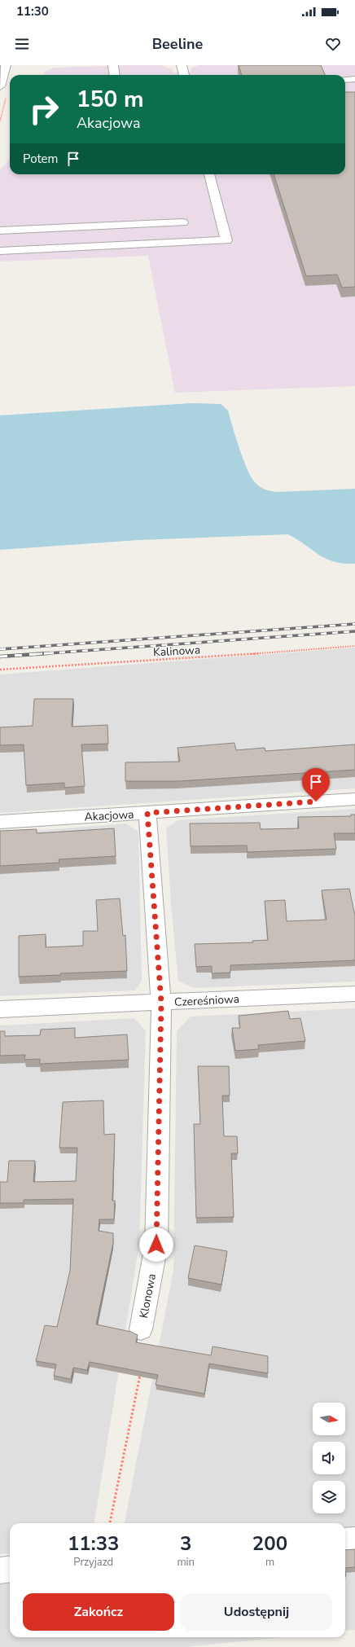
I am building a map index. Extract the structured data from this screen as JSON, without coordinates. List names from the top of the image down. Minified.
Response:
{"streets":{"street":["Akacjowa","Czereśniowa","Klonowa"],"path":["Kalinowa"]},"crossings":[["Akacjowa","Klonowa"],["Czereśniowa","Klonowa"]],"north":"right","page":{"status":"11:30","header":"Beeline","turn":["150 m","Akacjowa"],"then":"Potem","eta":["11:33","Przyjazd","3","min","200","m"],"buttons":["Zakończ","Udostępnij"]}}
